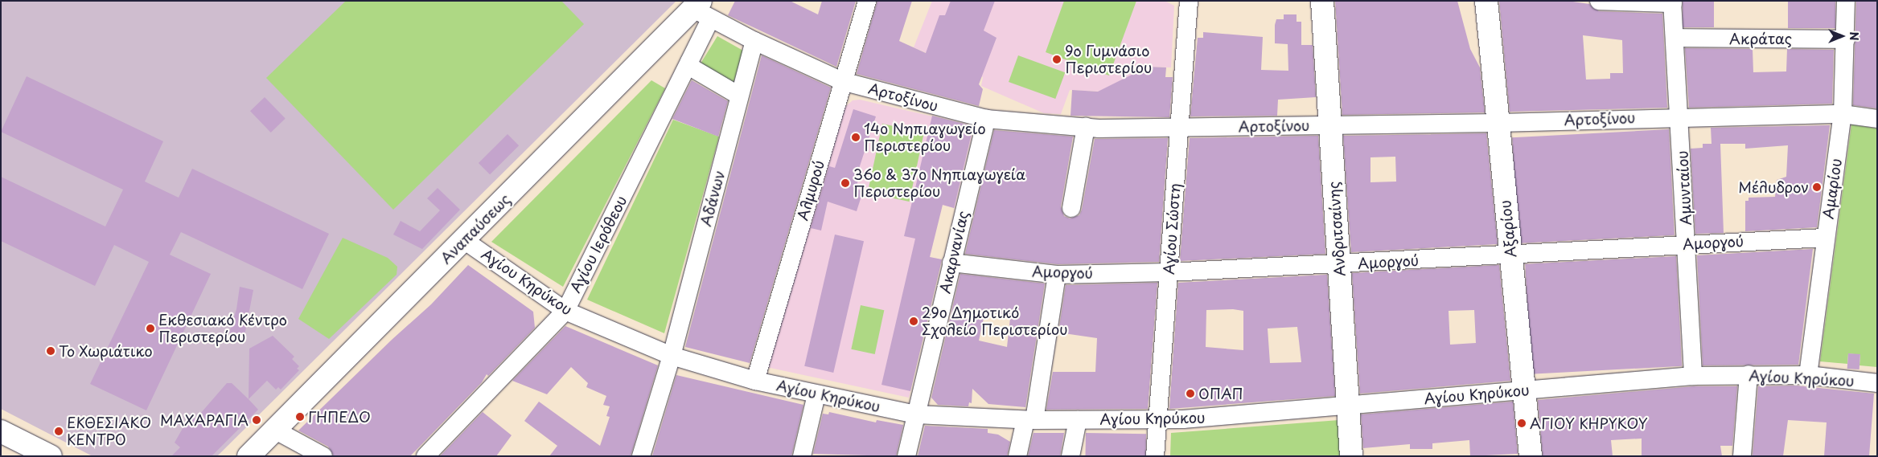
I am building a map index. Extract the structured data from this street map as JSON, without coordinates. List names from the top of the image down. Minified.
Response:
{"streets":{"street":["Ακράτας","Αρτοξίνου","Αμυνταίου","Αμαρίου","Αλμυρού","Αδάνων","Αναπαύσεως","Αγίου Σώστη","Ανδριτσαίνης","Αξαρίου","Αμοργού","Αγίου Ιερόθεου","Ακαρνανίας","Αγίου Κηρύκου"]},"crossings":[["Ακράτας","Αμυνταίου"],["Ακράτας","Αμαρίου"],["Αρτοξίνου","Αμυνταίου"],["Αρτοξίνου","Αμαρίου"],["Αρτοξίνου","Αλμυρού"],["Αρτοξίνου","Αδάνων"],["Αρτοξίνου","Αναπαύσεως"],["Αρτοξίνου","Αγίου Σώστη"],["Αρτοξίνου","Ανδριτσαίνης"],["Αρτοξίνου","Αξαρίου"],["Αρτοξίνου","Αγίου Ιερόθεου"],["Αρτοξίνου","Ακαρνανίας"],["Αμυνταίου","Αμοργού"],["Αμυνταίου","Αγίου Κηρύκου"],["Αμαρίου","Αμοργού"],["Αμαρίου","Αγίου Κηρύκου"],["Αλμυρού","Αγίου Κηρύκου"],["Αδάνων","Αγίου Κηρύκου"],["Αναπαύσεως","Αγίου Ιερόθεου"],["Αναπαύσεως","Αγίου Κηρύκου"],["Αγίου Σώστη","Αμοργού"],["Αγίου Σώστη","Αγίου Κηρύκου"],["Ανδριτσαίνης","Αμοργού"],["Ανδριτσαίνης","Αγίου Κηρύκου"],["Αξαρίου","Αμοργού"],["Αξαρίου","Αγίου Κηρύκου"],["Αμοργού","Ακαρνανίας"],["Αγίου Ιερόθεου","Αγίου Κηρύκου"],["Ακαρνανίας","Αγίου Κηρύκου"]],"places":["9ο Γυμνάσιο Περιστερίου","14ο Νηπιαγωγείο Περιστερίου","36ο & 37ο Νηπιαγωγεία Περιστερίου","Μέλυδρον","29o Δημοτικό Σχολείο Περιστερίου","Εκθεσιακό Κέντρο Περιστερίου","Το Χωριάτικο","ΟΠΑΠ","ΓΗΠΕΔΟ","ΜΑΧΑΡΑΓΙΑ","ΑΓΙΟΥ ΚΗΡΥΚΟΥ","ΕΚΘΕΣΙΑΚΟ ΚΕΝΤΡΟ"],"north":"right"}
